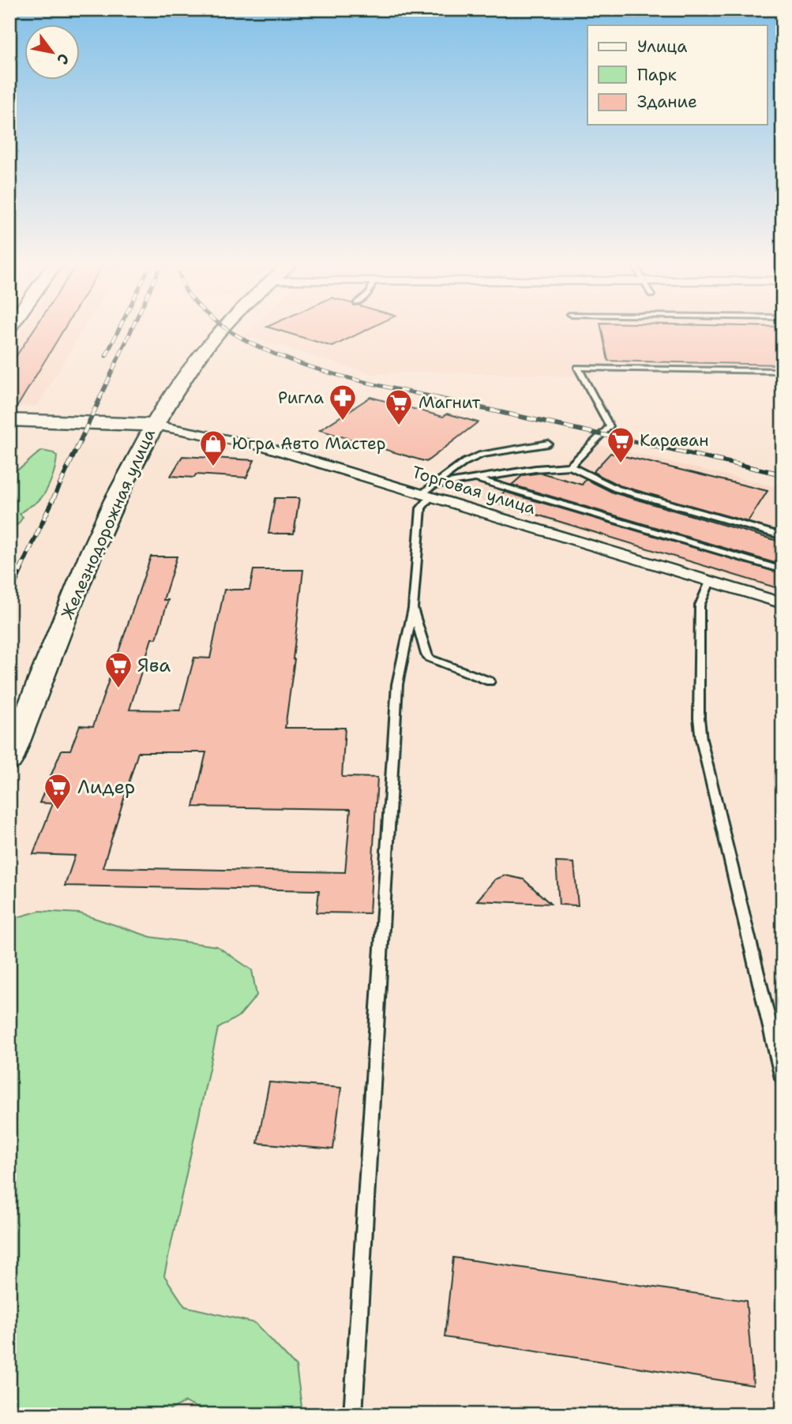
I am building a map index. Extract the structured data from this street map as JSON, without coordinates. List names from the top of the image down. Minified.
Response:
{"streets":{"main road":["Железнодорожная улица"],"street":["Торговая улица"]},"crossings":[["Торговая улица","Железнодорожная улица"]],"places":{"pharmacy":["Ригла"],"supermarket":["Магнит","Караван","Ява","Лидер"],"shop":["Югра Авто Мастер"]},"legend":["Улица","Парк","Здание"],"north":"bottom right"}
